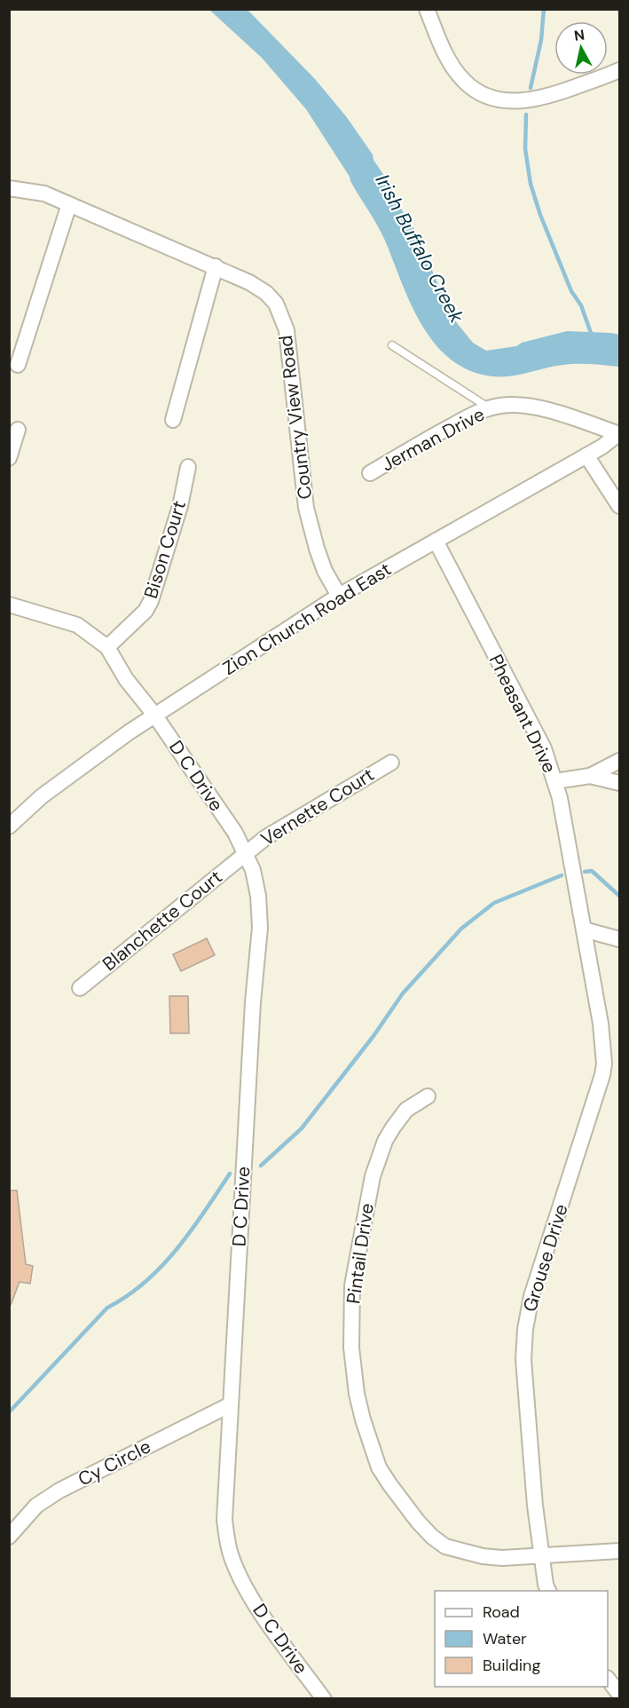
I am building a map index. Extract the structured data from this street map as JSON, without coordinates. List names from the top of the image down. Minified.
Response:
{"streets":{"street":["Country View Road","Jerman Drive","Bison Court","Zion Church Road East","Pheasant Drive","D C Drive","Vernette Court","Blanchette Court","Pintail Drive","Grouse Drive","Cy Circle"]},"crossings":[["Country View Road","Zion Church Road East"],["Jerman Drive","Zion Church Road East"],["Bison Court","D C Drive"],["Zion Church Road East","Pheasant Drive"],["Zion Church Road East","D C Drive"],["Pheasant Drive","Grouse Drive"],["D C Drive","Vernette Court"],["D C Drive","Blanchette Court"],["D C Drive","Cy Circle"],["Vernette Court","Blanchette Court"],["Pintail Drive","Grouse Drive"]],"water":["Irish Buffalo Creek"],"legend":["Road","Water","Building"],"north":"top"}
